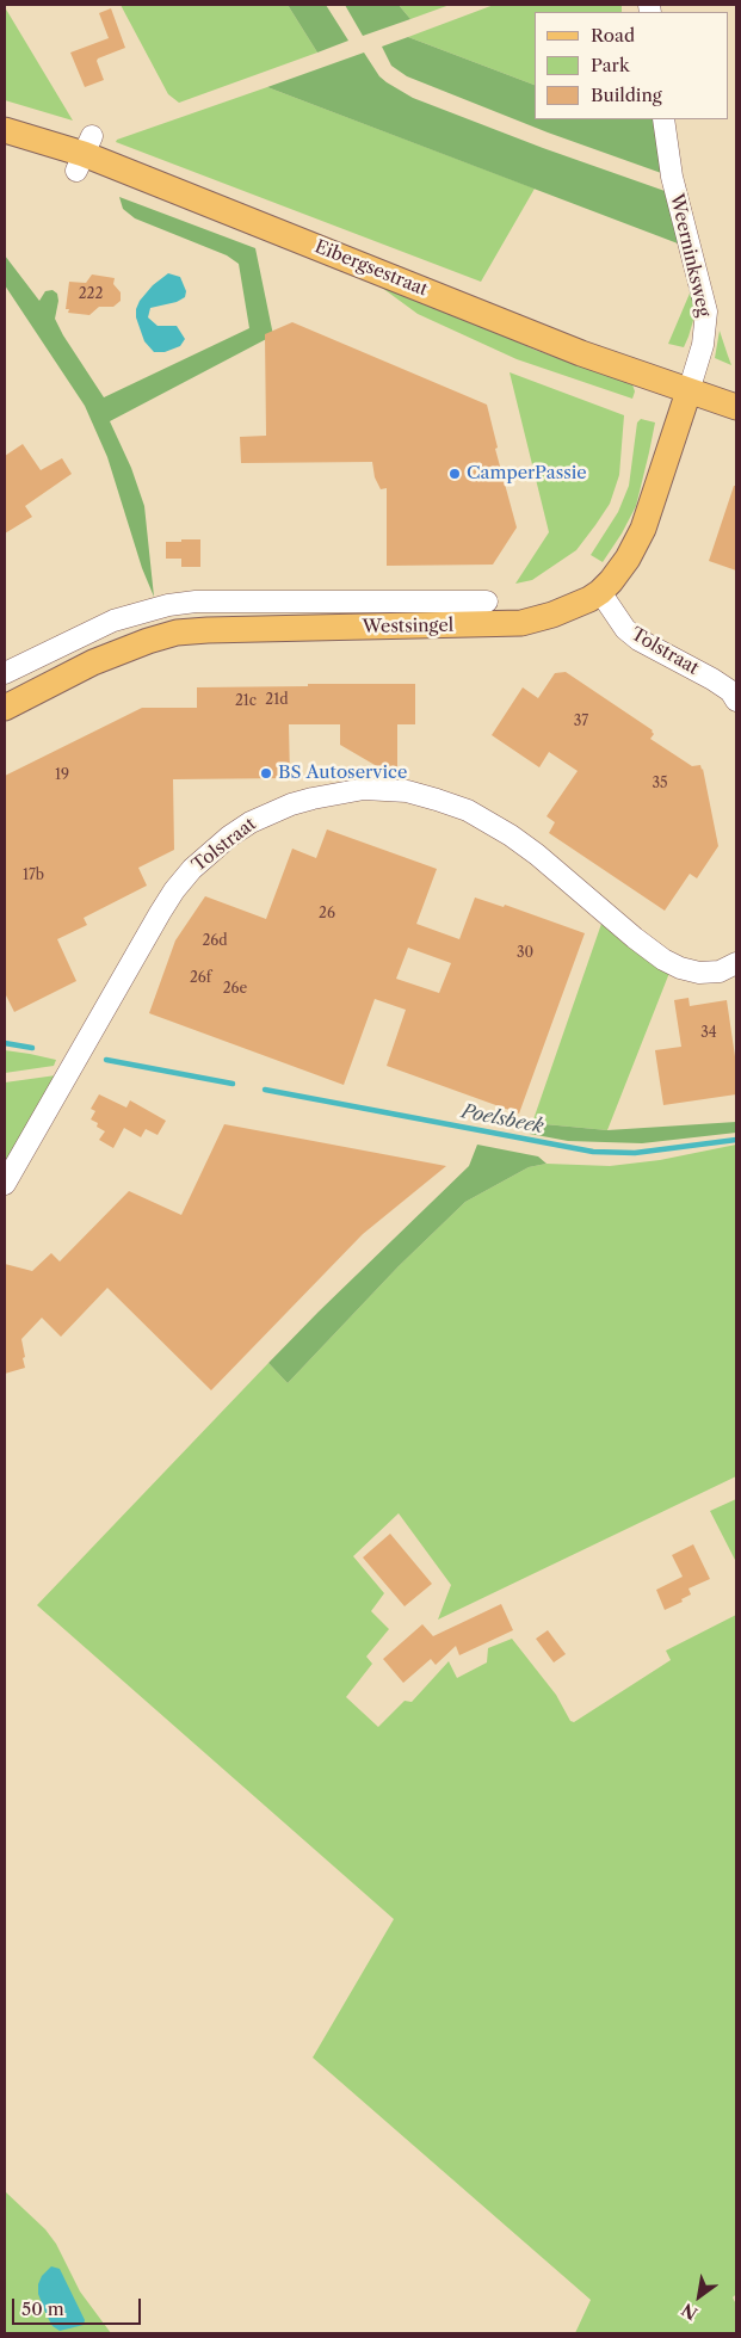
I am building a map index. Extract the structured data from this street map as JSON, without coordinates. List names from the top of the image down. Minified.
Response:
{"streets":{"main road":["Eibergsestraat","Westsingel"],"street":["Weerninksweg","Tolstraat"]},"crossings":[["Weerninksweg","Eibergsestraat"],["Weerninksweg","Westsingel"],["Eibergsestraat","Westsingel"],["Westsingel","Tolstraat"]],"water":["Poelsbeek"],"places":["CamperPassie","BS Autoservice"],"house_numbers":["222","21d","21c","37","19","35","17b","26","26d","30","26f","26e","34"],"legend":["Road","Park","Building"],"scale_bar":"50 m","north":"bottom left"}
